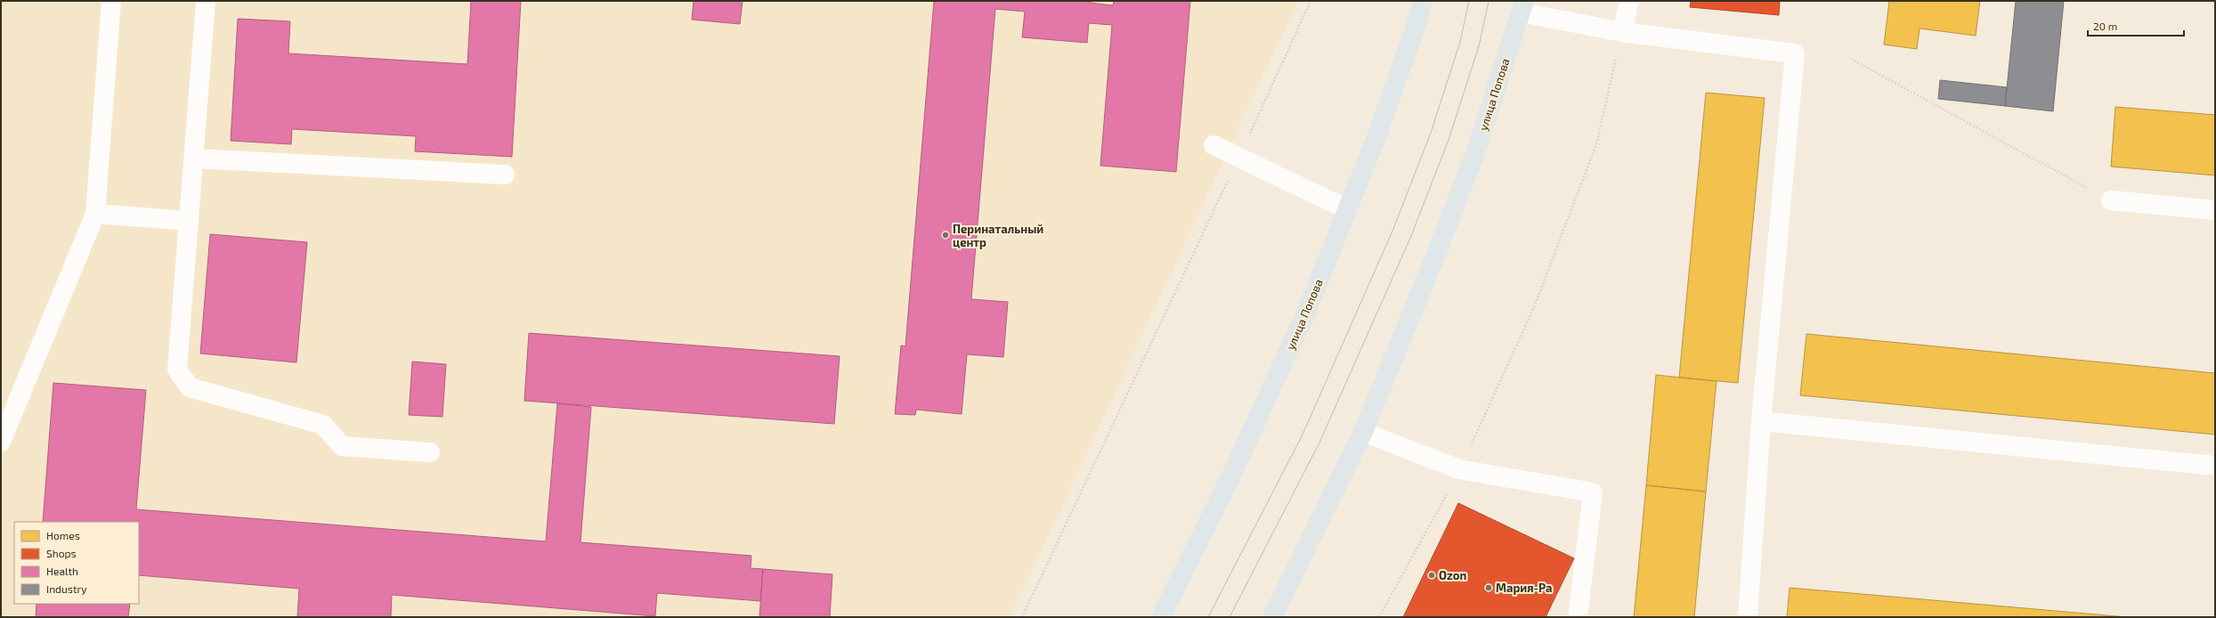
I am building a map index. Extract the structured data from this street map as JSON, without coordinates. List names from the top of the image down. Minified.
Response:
{"streets":{"main road":["улица Попова"]},"places":["Перинатальный центр","Ozon","Мария-Ра"],"legend":["Homes","Shops","Health","Industry"],"scale_bar":"20 m"}
